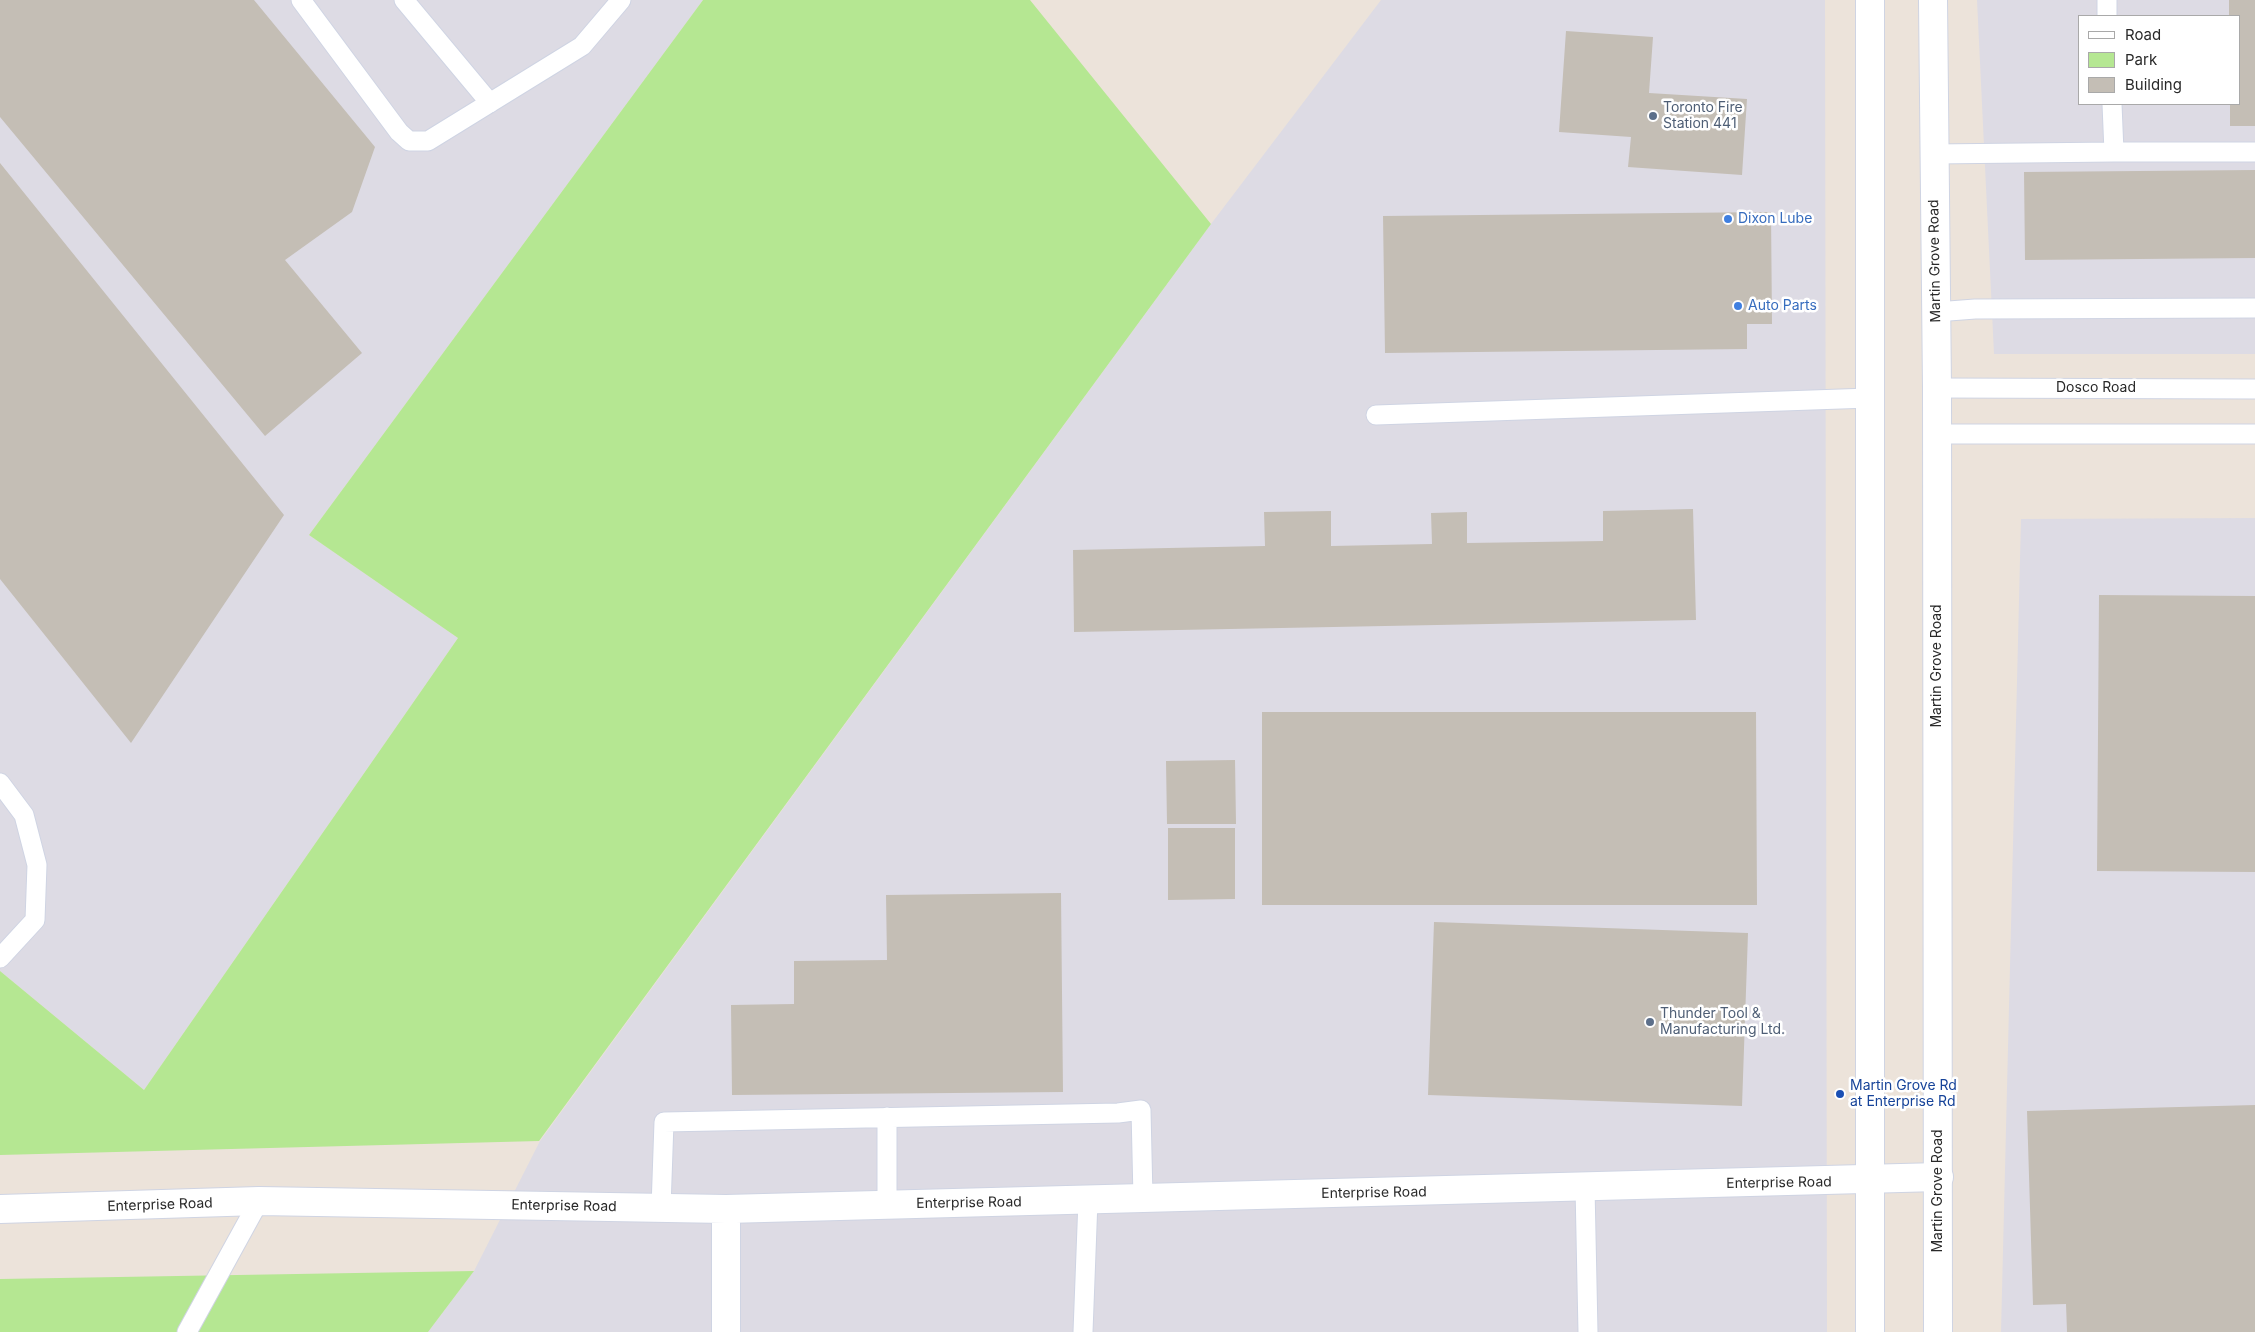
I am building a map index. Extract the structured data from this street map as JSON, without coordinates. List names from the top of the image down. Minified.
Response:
{"streets":{"main road":["Martin Grove Road","Enterprise Road"],"lane":["Dosco Road"]},"crossings":[["Martin Grove Road","Dosco Road"],["Martin Grove Road","Enterprise Road"]],"places":["Toronto Fire Station 441","Dixon Lube","Auto Parts","Thunder Tool & Manufacturing Ltd.","Martin Grove Rd at Enterprise Rd"],"legend":["Road","Park","Building"]}
